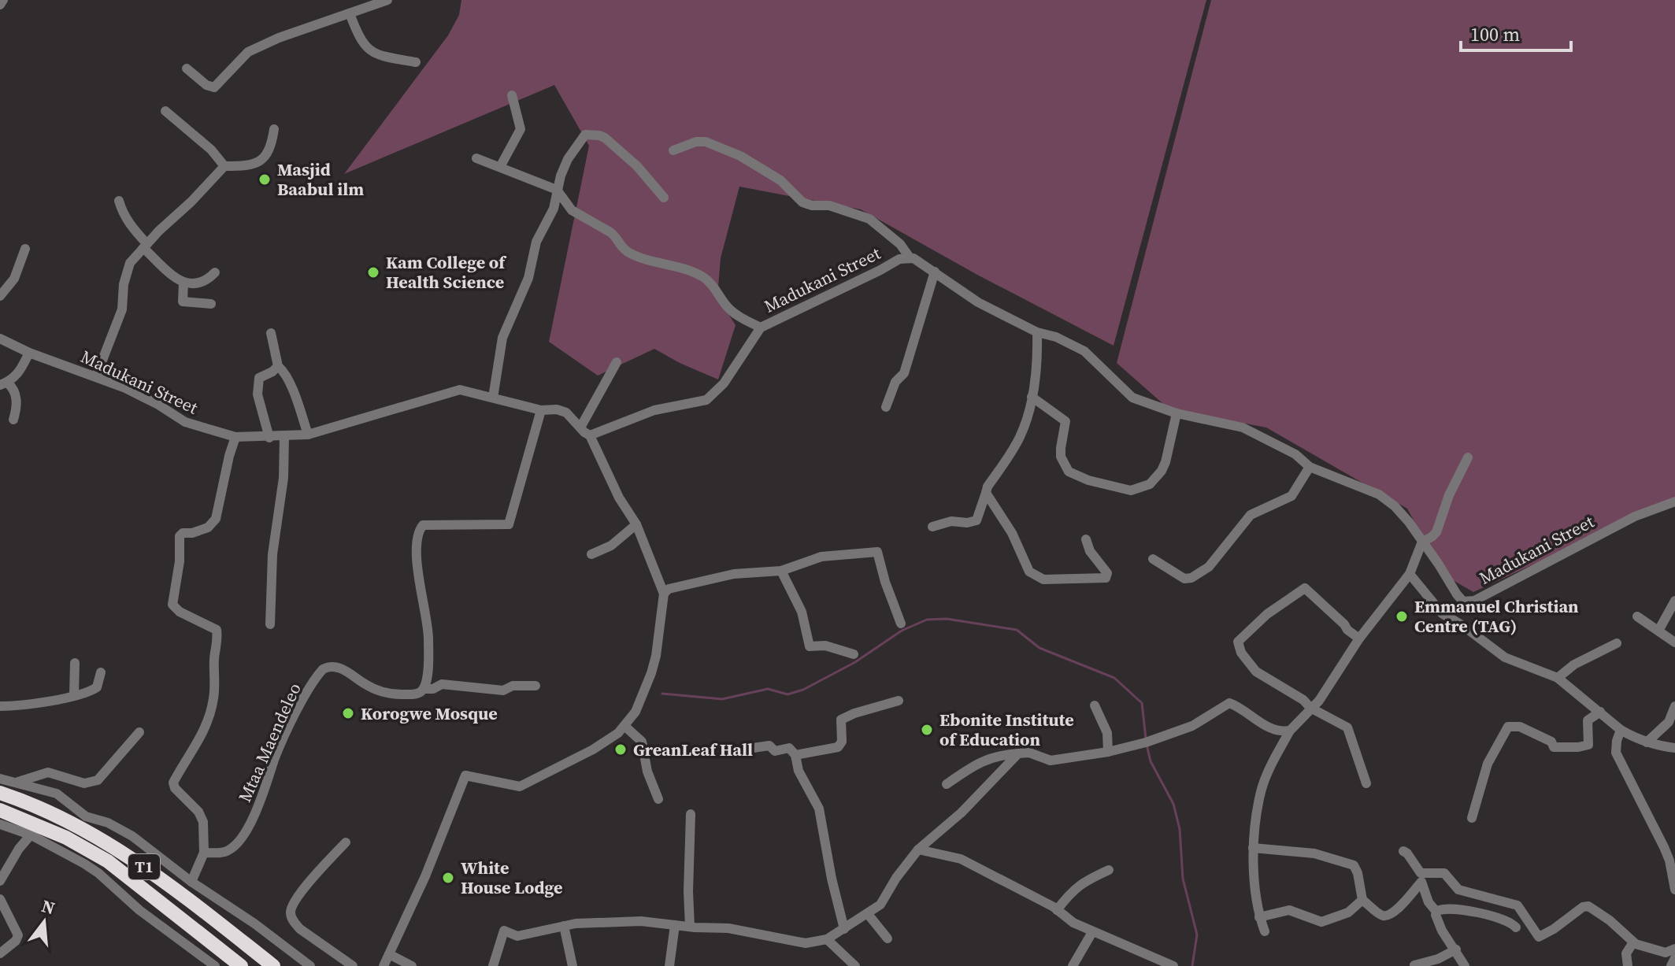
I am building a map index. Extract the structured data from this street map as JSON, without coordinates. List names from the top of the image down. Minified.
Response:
{"streets":{"highway":["T1"],"street":["Madukani Street","Mtaa Maendeleo"]},"places":["Masjid Baabul ilm","Kam College of Health Science","Emmanuel Christian Centre (TAG)","Korogwe Mosque","Ebonite Institute of Education","GreanLeaf Hall","White House Lodge"],"scale_bar":"100 m","north":"top"}
